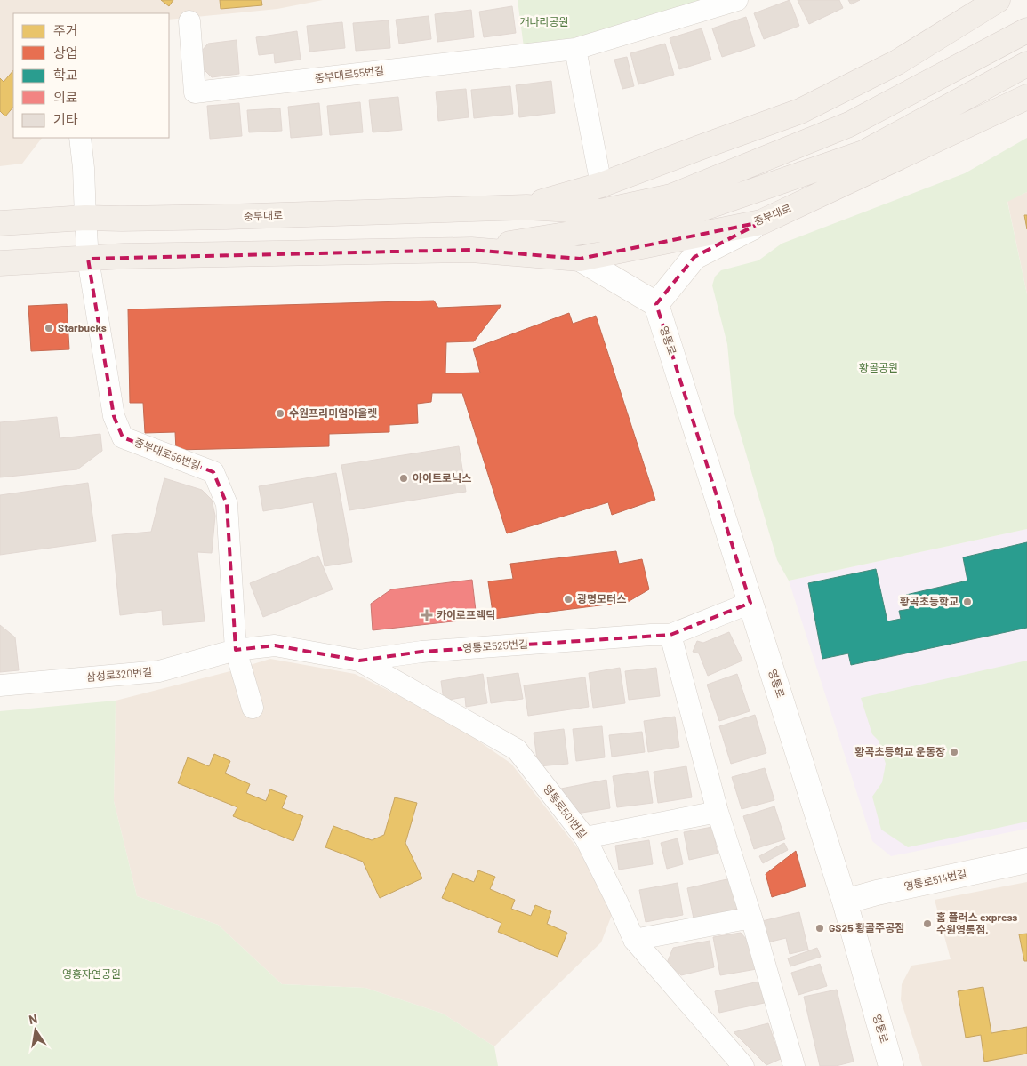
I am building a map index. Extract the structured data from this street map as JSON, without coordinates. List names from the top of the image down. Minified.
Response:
{"streets":{"main road":["중부대로"],"street":["중부대로55번길","영통로","중부대로56번길","영통로525번길","삼성로320번길","영통로501번길","영통로514번길"]},"crossings":[["중부대로","중부대로56번길"],["영통로","영통로525번길"],["영통로","영통로514번길"],["중부대로56번길","영통로525번길"],["중부대로56번길","삼성로320번길"],["영통로525번길","삼성로320번길"],["영통로525번길","영통로501번길"]],"parks":["개나리공원","황골공원","영흥자연공원"],"places":{"other":["Starbucks","수원프리미엄아울렛","아이트로닉스","광명모터스","황곡초등학교","황곡초등학교 운동장","홈 플러스 express 수원영통점.","GS25 황골주공점"],"health":["카이로프렉틱"]},"legend":["주거","상업","학교","의료","기타"],"north":"top"}
